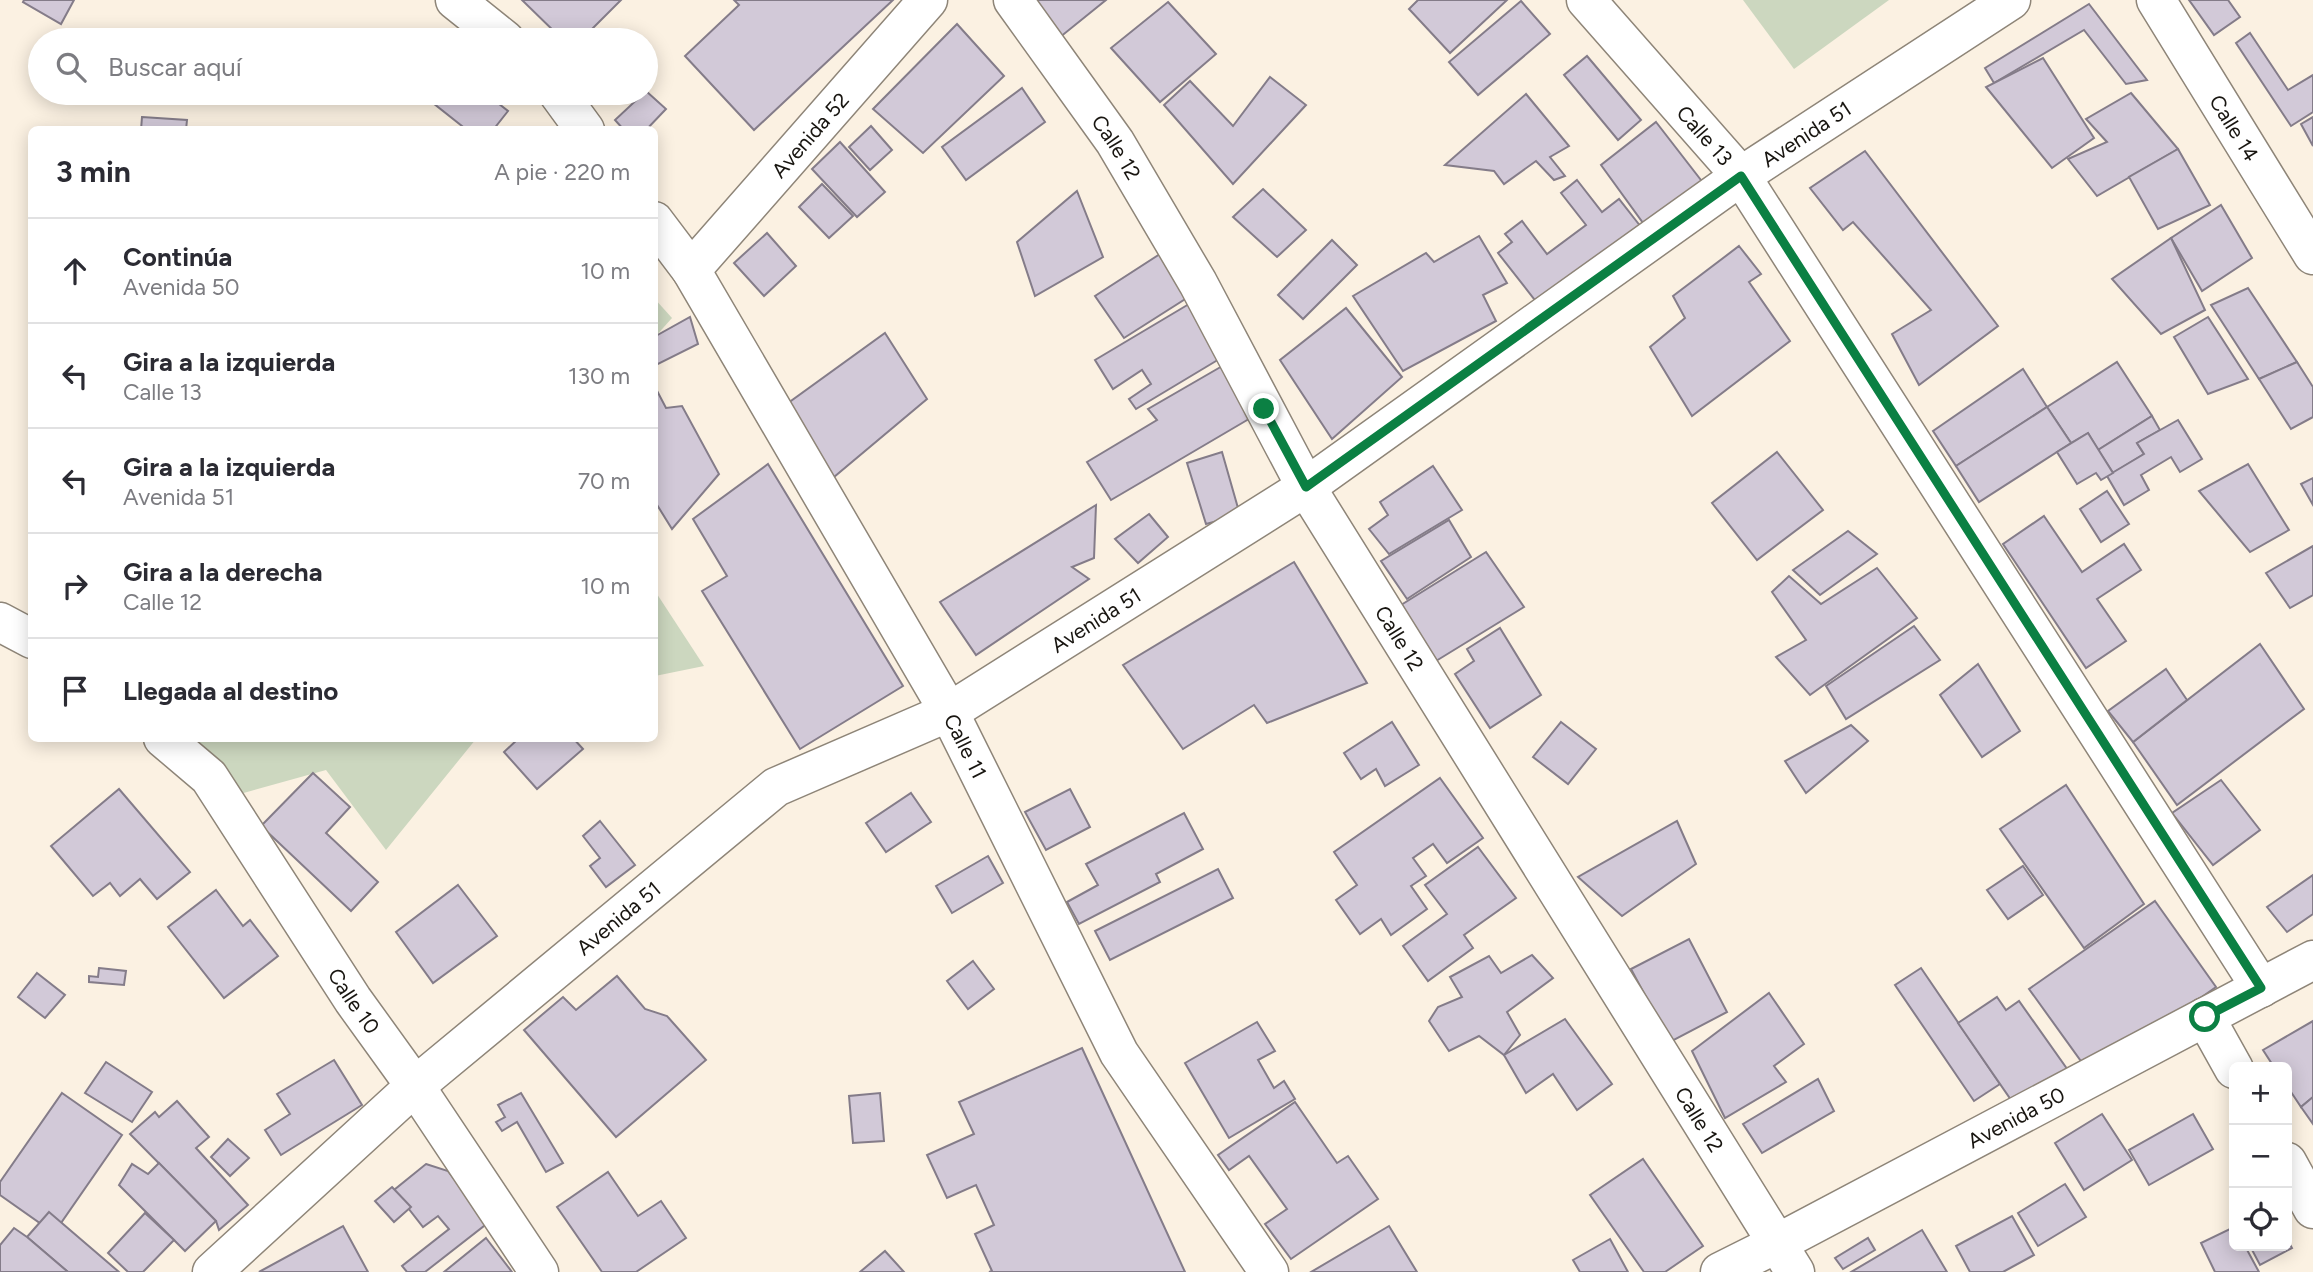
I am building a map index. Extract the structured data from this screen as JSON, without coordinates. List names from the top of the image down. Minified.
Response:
{"streets":{"street":["Calle 14","Avenida 51","Avenida 52","Calle 13","Calle 12","Calle 11","Calle 10","Avenida 50"]},"crossings":[["Avenida 51","Calle 13"],["Avenida 51","Calle 12"],["Avenida 51","Calle 11"],["Avenida 51","Calle 10"],["Avenida 52","Calle 11"],["Calle 13","Avenida 50"],["Calle 12","Avenida 50"]],"page":{"search":"Buscar aquí","heading":["3 min","A pie · 220 m"],"list":[["Continúa","Avenida 50","10 m"],["Gira a la izquierda","Calle 13","130 m"],["Gira a la izquierda","Avenida 51","70 m"],["Gira a la derecha","Calle 12","10 m"],"Llegada al destino"],"map_buttons":["+","−"]}}
